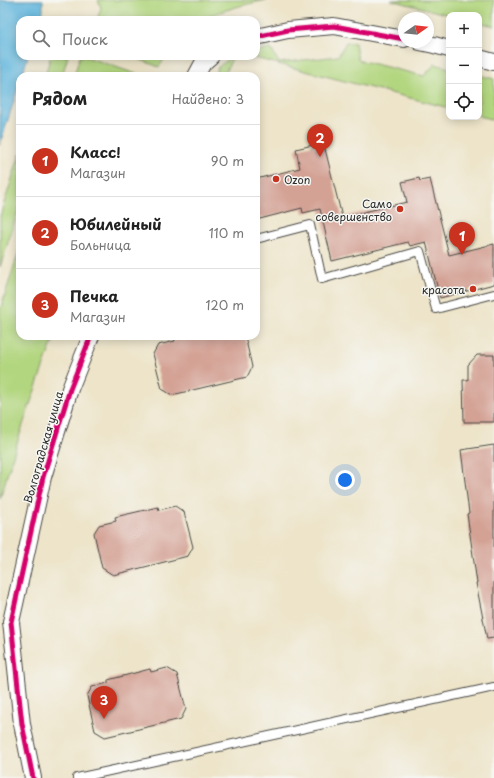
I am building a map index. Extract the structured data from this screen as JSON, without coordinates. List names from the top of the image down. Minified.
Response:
{"streets":{"street":["Волгоградская улица"]},"places":["Ozon","Само совершенство","красота"],"north":"right","page":{"map_buttons":["+","−"],"search":"Поиск","heading":["Рядом","Найдено: 3"],"pins":["2","1","3"],"list":[{"mark":"1","name":"Класс!","note":"Магазин","value":"90 m"},{"mark":"2","name":"Юбилейный","note":"Больница","value":"110 m"},{"mark":"3","name":"Печка","note":"Магазин","value":"120 m"}]}}
